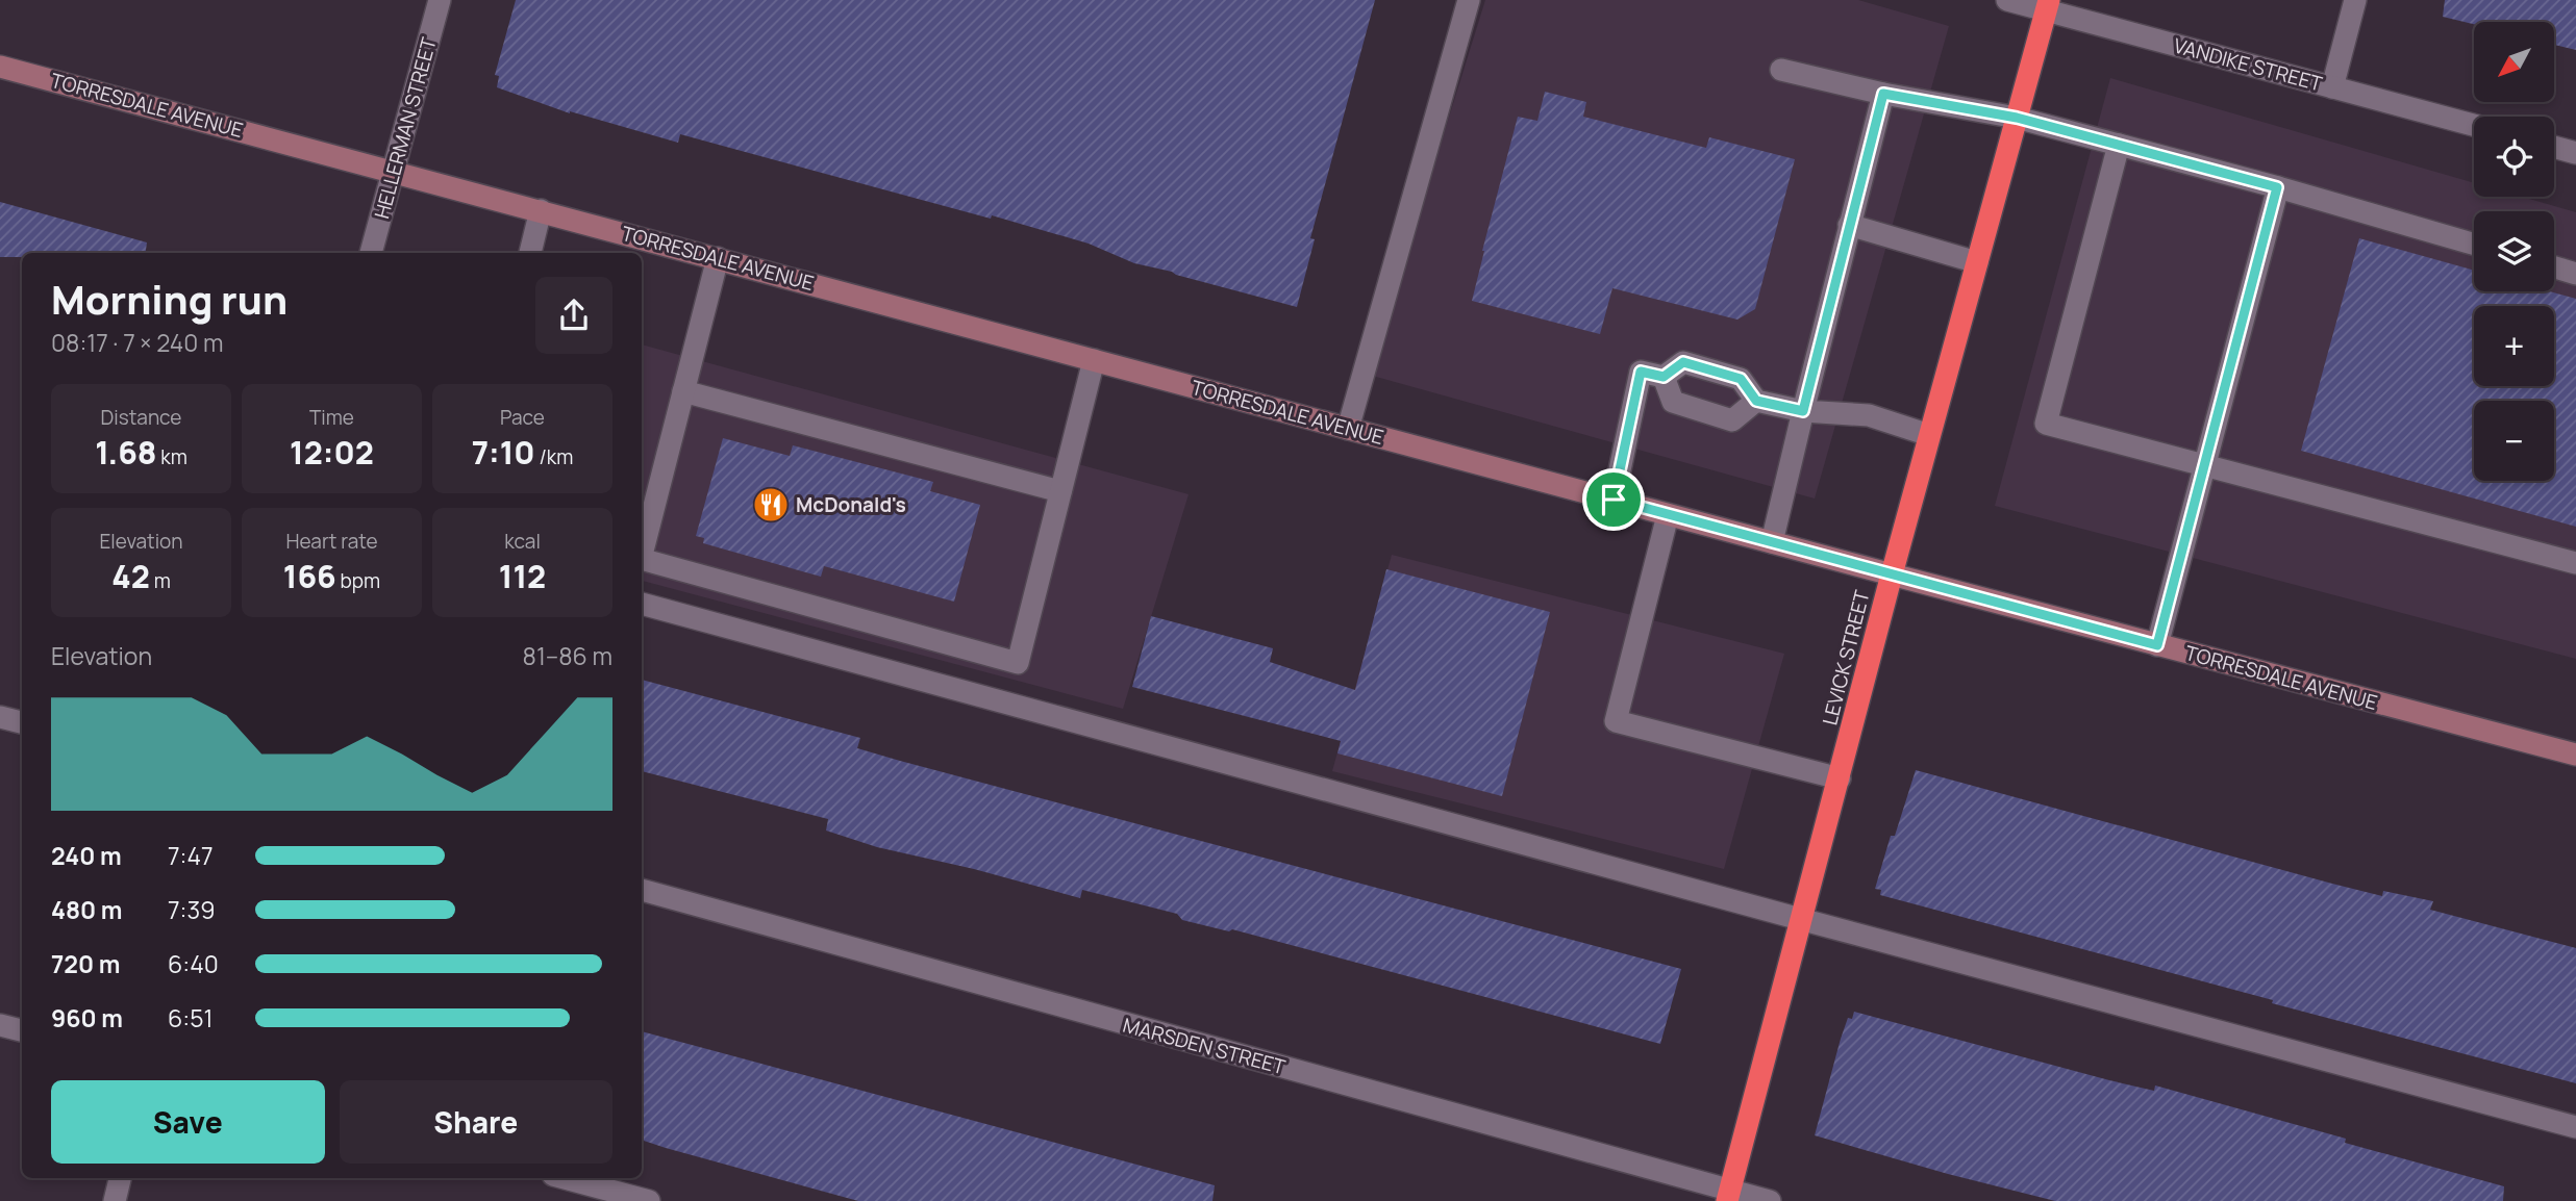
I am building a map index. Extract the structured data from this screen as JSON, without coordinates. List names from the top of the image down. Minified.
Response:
{"streets":{"highway":["LEVICK STREET"],"street":["VANDIKE STREET","TORRESDALE AVENUE","HELLERMAN STREET","MARSDEN STREET"]},"crossings":[["VANDIKE STREET","LEVICK STREET"],["TORRESDALE AVENUE","HELLERMAN STREET"],["TORRESDALE AVENUE","LEVICK STREET"],["LEVICK STREET","MARSDEN STREET"]],"places":{"restaurant":["McDonald's"]},"north":"bottom left","page":{"map_buttons":["+","−"],"heading":["Morning run","08:17 · 7 × 240 m"],"stats":[["Distance","1.68 km"],["Time","12:02"],["Pace","7:10 /km"],["Elevation","42 m"],["Heart rate","166 bpm"],["kcal","112"]],"chart":["Elevation","81–86 m"],"list":[{"name":"240 m","note":"7:47"},{"name":"480 m","note":"7:39"},{"name":"720 m","note":"6:40"},{"name":"960 m","note":"6:51"}],"buttons":["Save","Share"]}}
